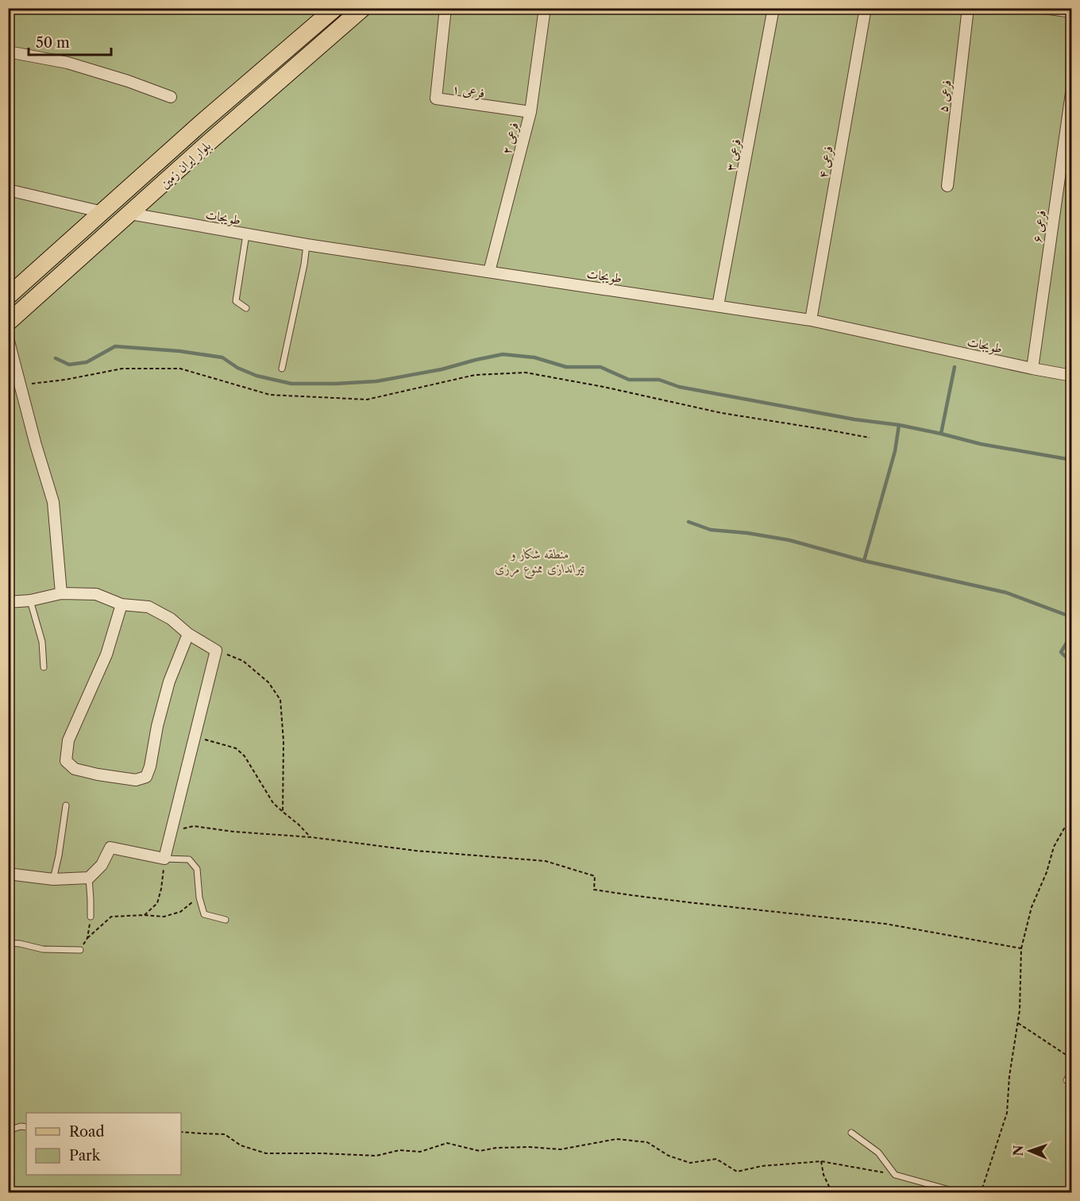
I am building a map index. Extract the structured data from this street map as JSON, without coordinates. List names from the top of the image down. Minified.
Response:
{"streets":{"main road":["بلوار ایران زمین"],"street":["فرعی ۱","فرعی ۵","فرعی ۲","فرعی ۳","فرعی ۴","طویجات","فرعی ۶"]},"crossings":[["فرعی ۱","فرعی ۲"],["فرعی ۲","طویجات"],["فرعی ۳","طویجات"],["فرعی ۴","طویجات"],["بلوار ایران زمین","طویجات"],["طویجات","فرعی ۶"]],"parks":["منطقه شکار و تیراندازی ممنوع مرزی"],"legend":["Road","Park"],"scale_bar":"50 m","north":"left"}
